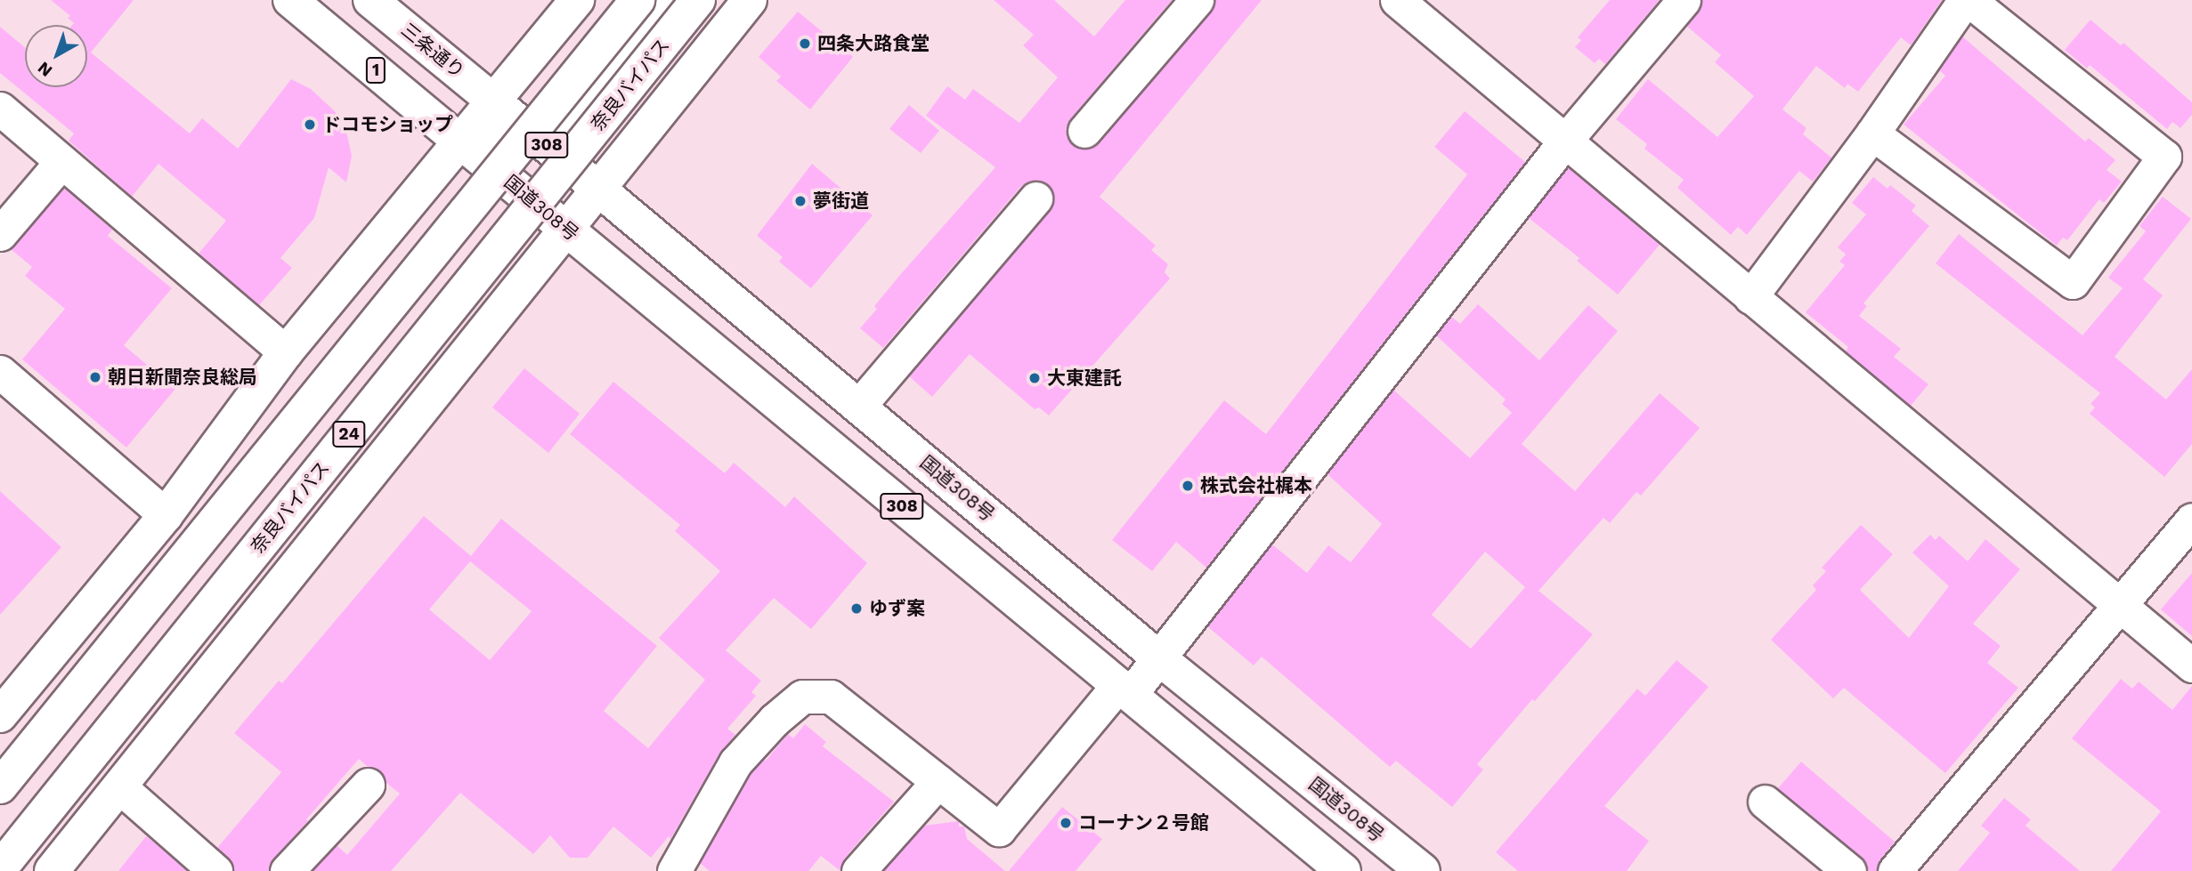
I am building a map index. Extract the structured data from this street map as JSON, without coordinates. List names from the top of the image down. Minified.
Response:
{"streets":{"main road":["三条通り","1","奈良バイパス","308","国道308号","24"]},"crossings":[["三条通り","国道308号"],["1","国道308号"]],"places":["四条大路食堂","ドコモショップ","夢街道","朝日新聞奈良総局","大東建託","株式会社梶本","ゆず案","コーナン２号館"],"north":"bottom left"}
